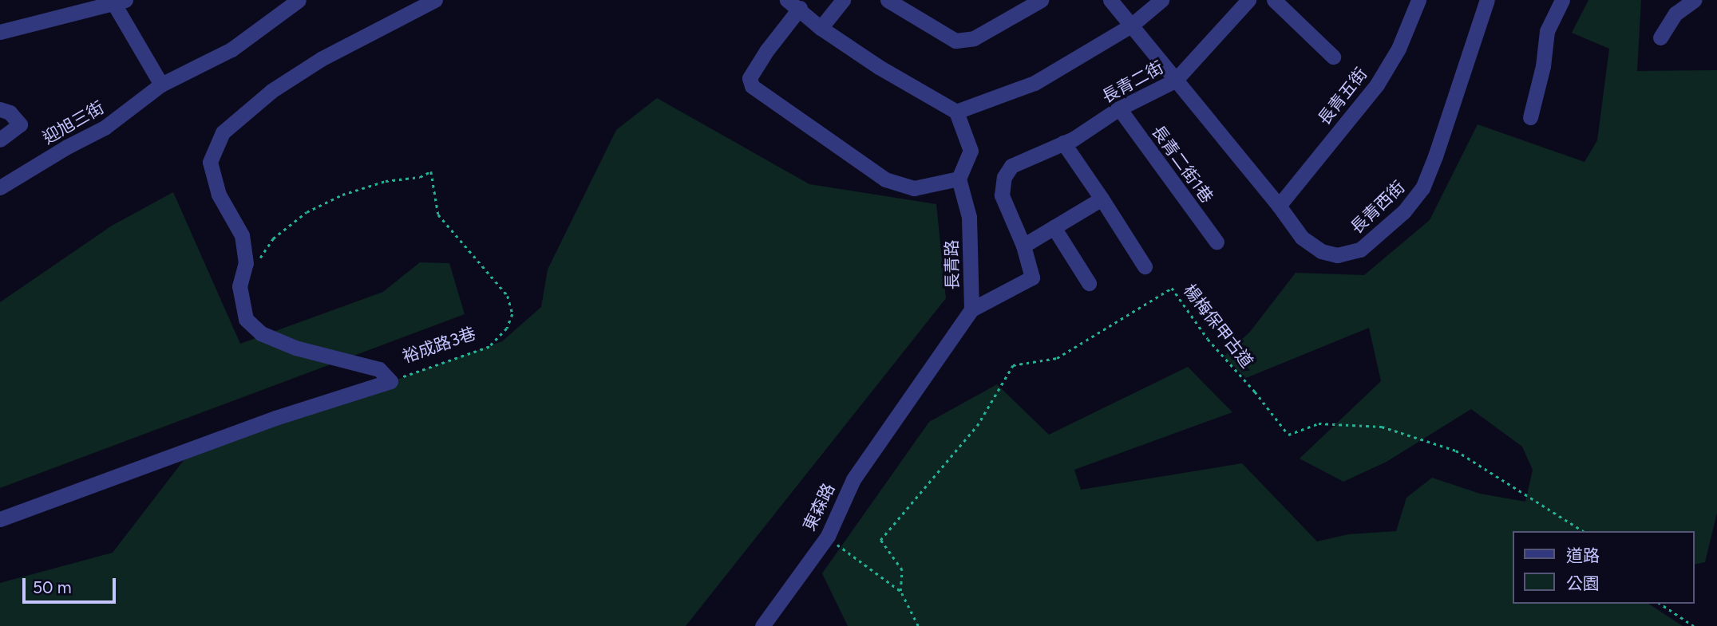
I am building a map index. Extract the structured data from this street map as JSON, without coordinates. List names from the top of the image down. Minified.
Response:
{"streets":{"street":["長青二街","長青五街","迎旭三街","長青二街1巷","長青西街","長青路","裕成路3巷","東森路"],"path":["楊梅保甲古道"]},"crossings":[["長青二街","長青二街1巷"],["長青二街","長青西街"],["長青五街","長青西街"],["長青路","東森路"]],"legend":["道路","公園"],"scale_bar":"50 m"}
